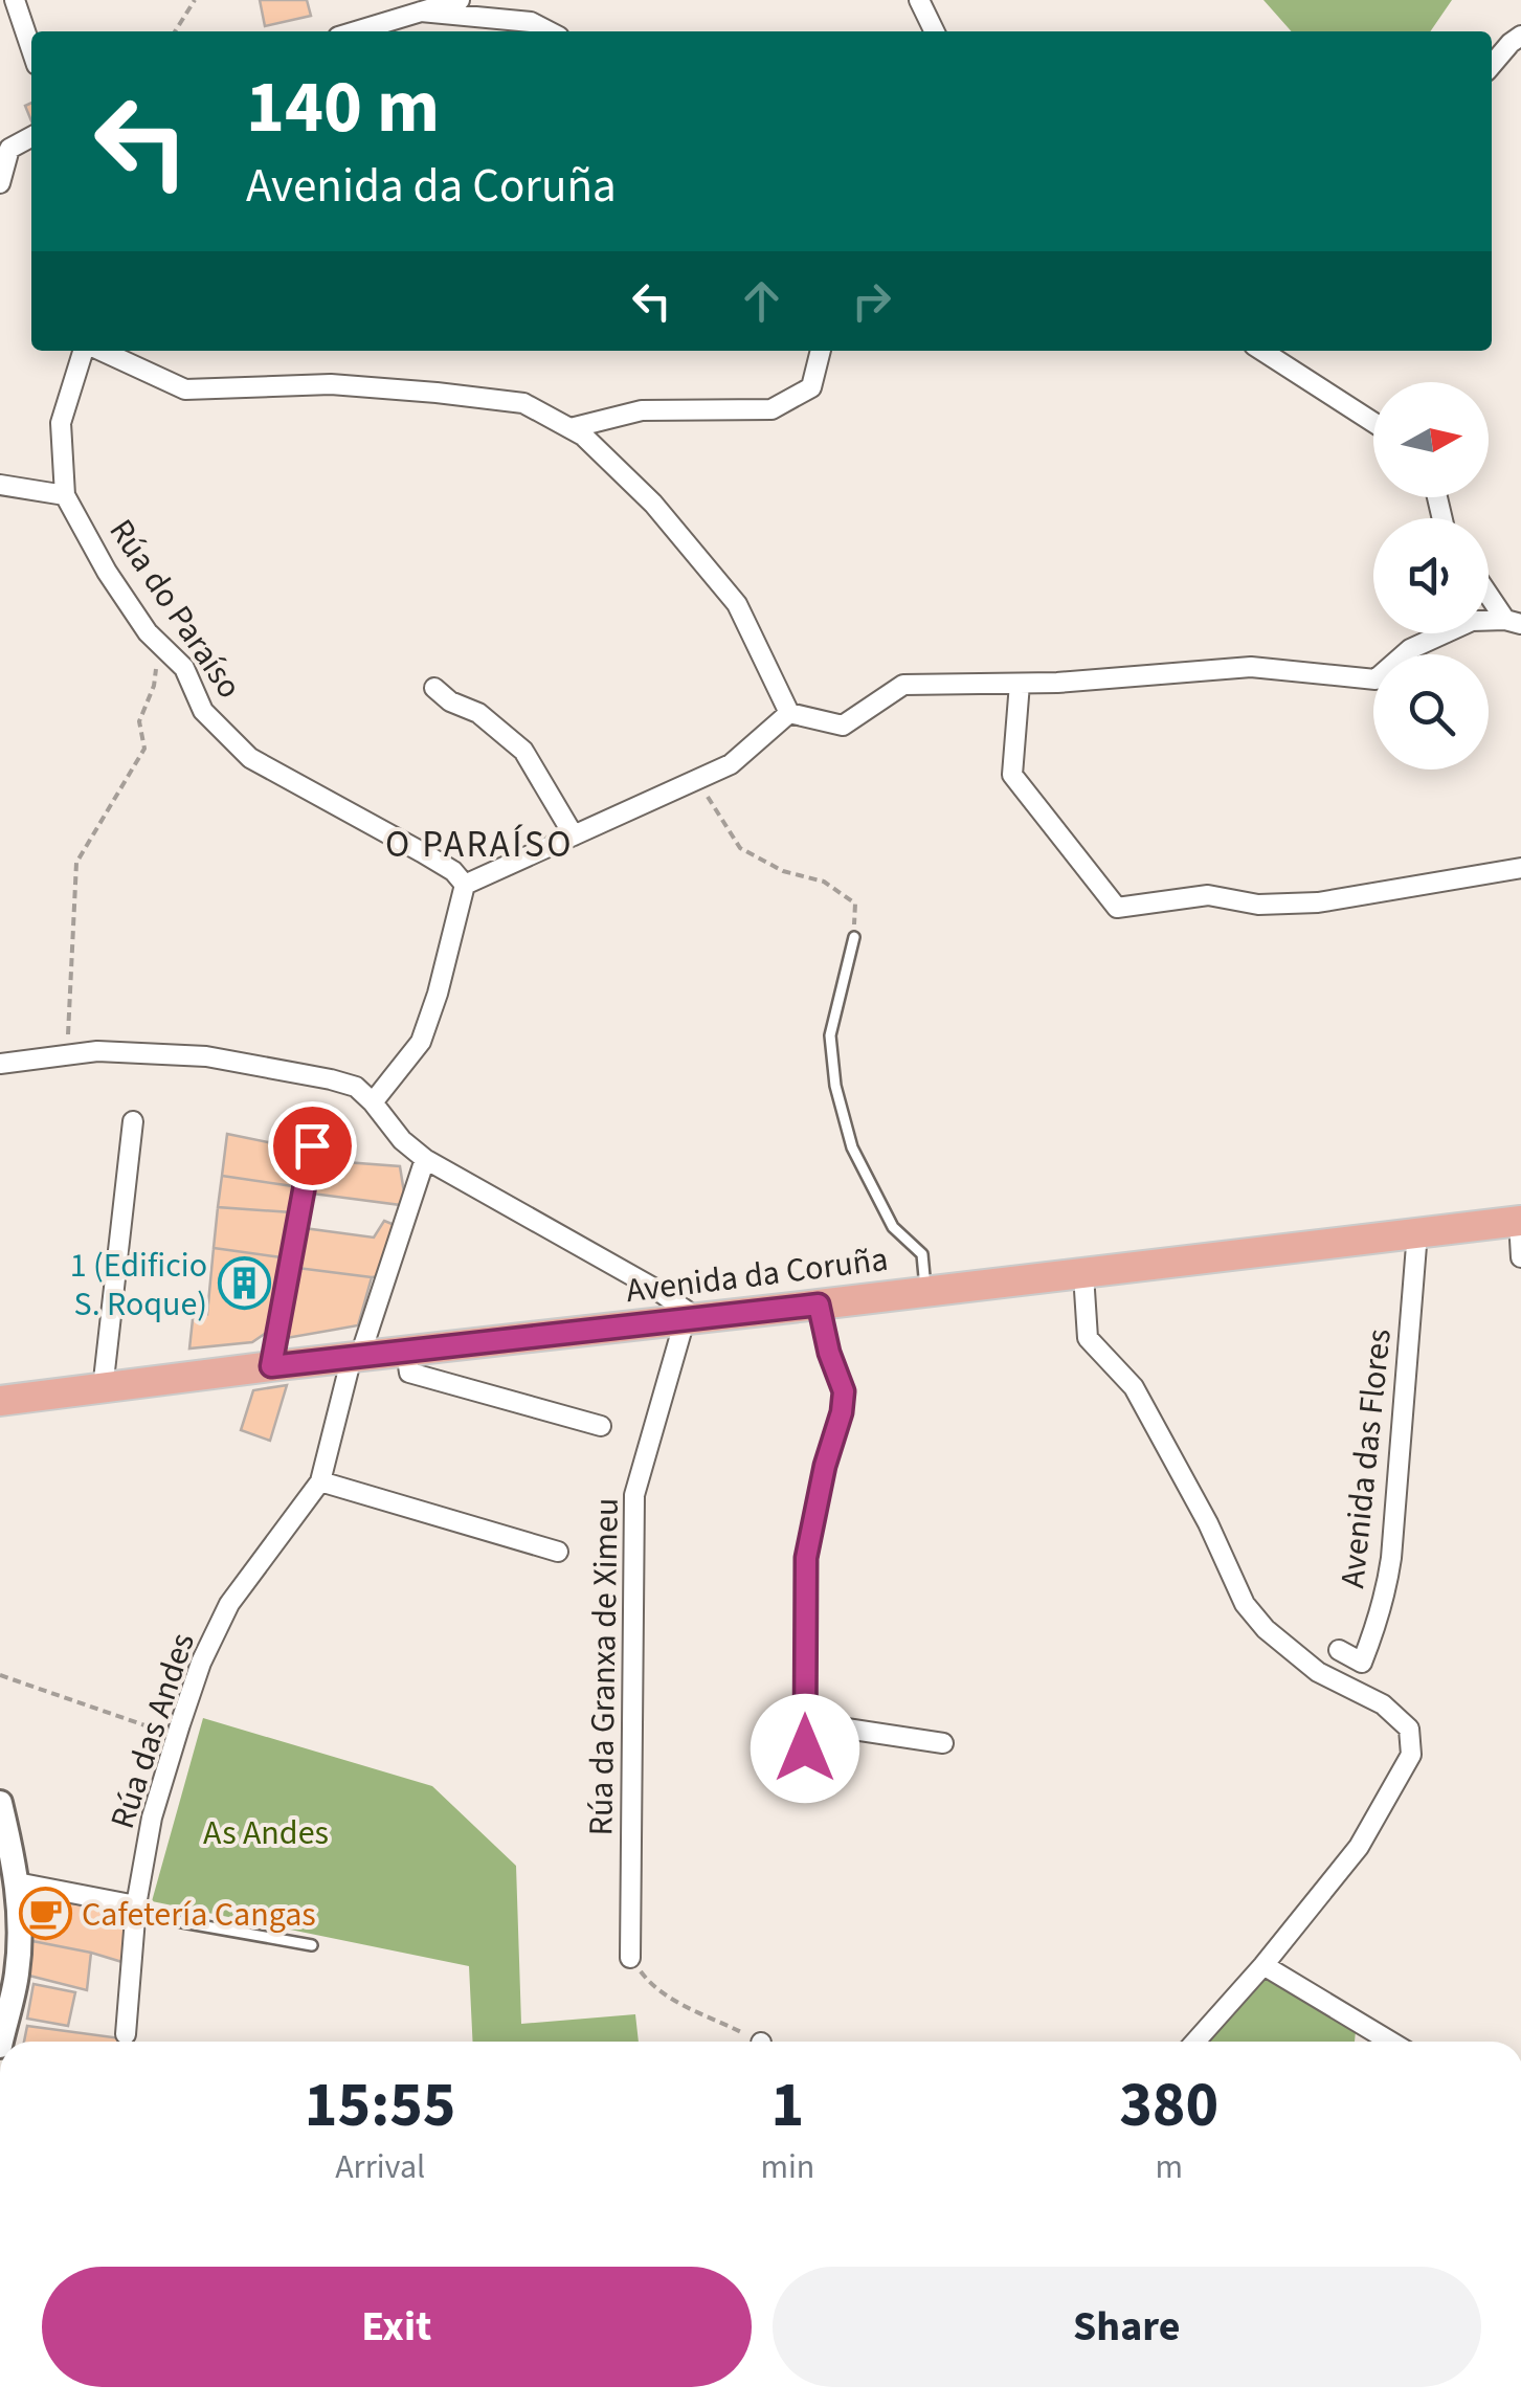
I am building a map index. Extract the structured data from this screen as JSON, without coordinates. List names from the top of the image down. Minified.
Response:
{"streets":{"main road":["Avenida da Coruña"],"street":["Rúa do Paraíso","Avenida das Flores","Rúa da Granxa de Ximeu","Rúa das Andes"]},"crossings":[["Avenida da Coruña","Avenida das Flores"],["Avenida da Coruña","Rúa da Granxa de Ximeu"],["Avenida da Coruña","Rúa das Andes"]],"districts":["O PARAÍSO"],"parks":["As Andes"],"places":{"building":["1 (Edificio S. Roque)"],"cafe":["Cafetería Cangas"]},"north":"right","page":{"turn":["140 m","Avenida da Coruña"],"eta":["15:55","Arrival","1","min","380","m"],"buttons":["Exit","Share"]}}
